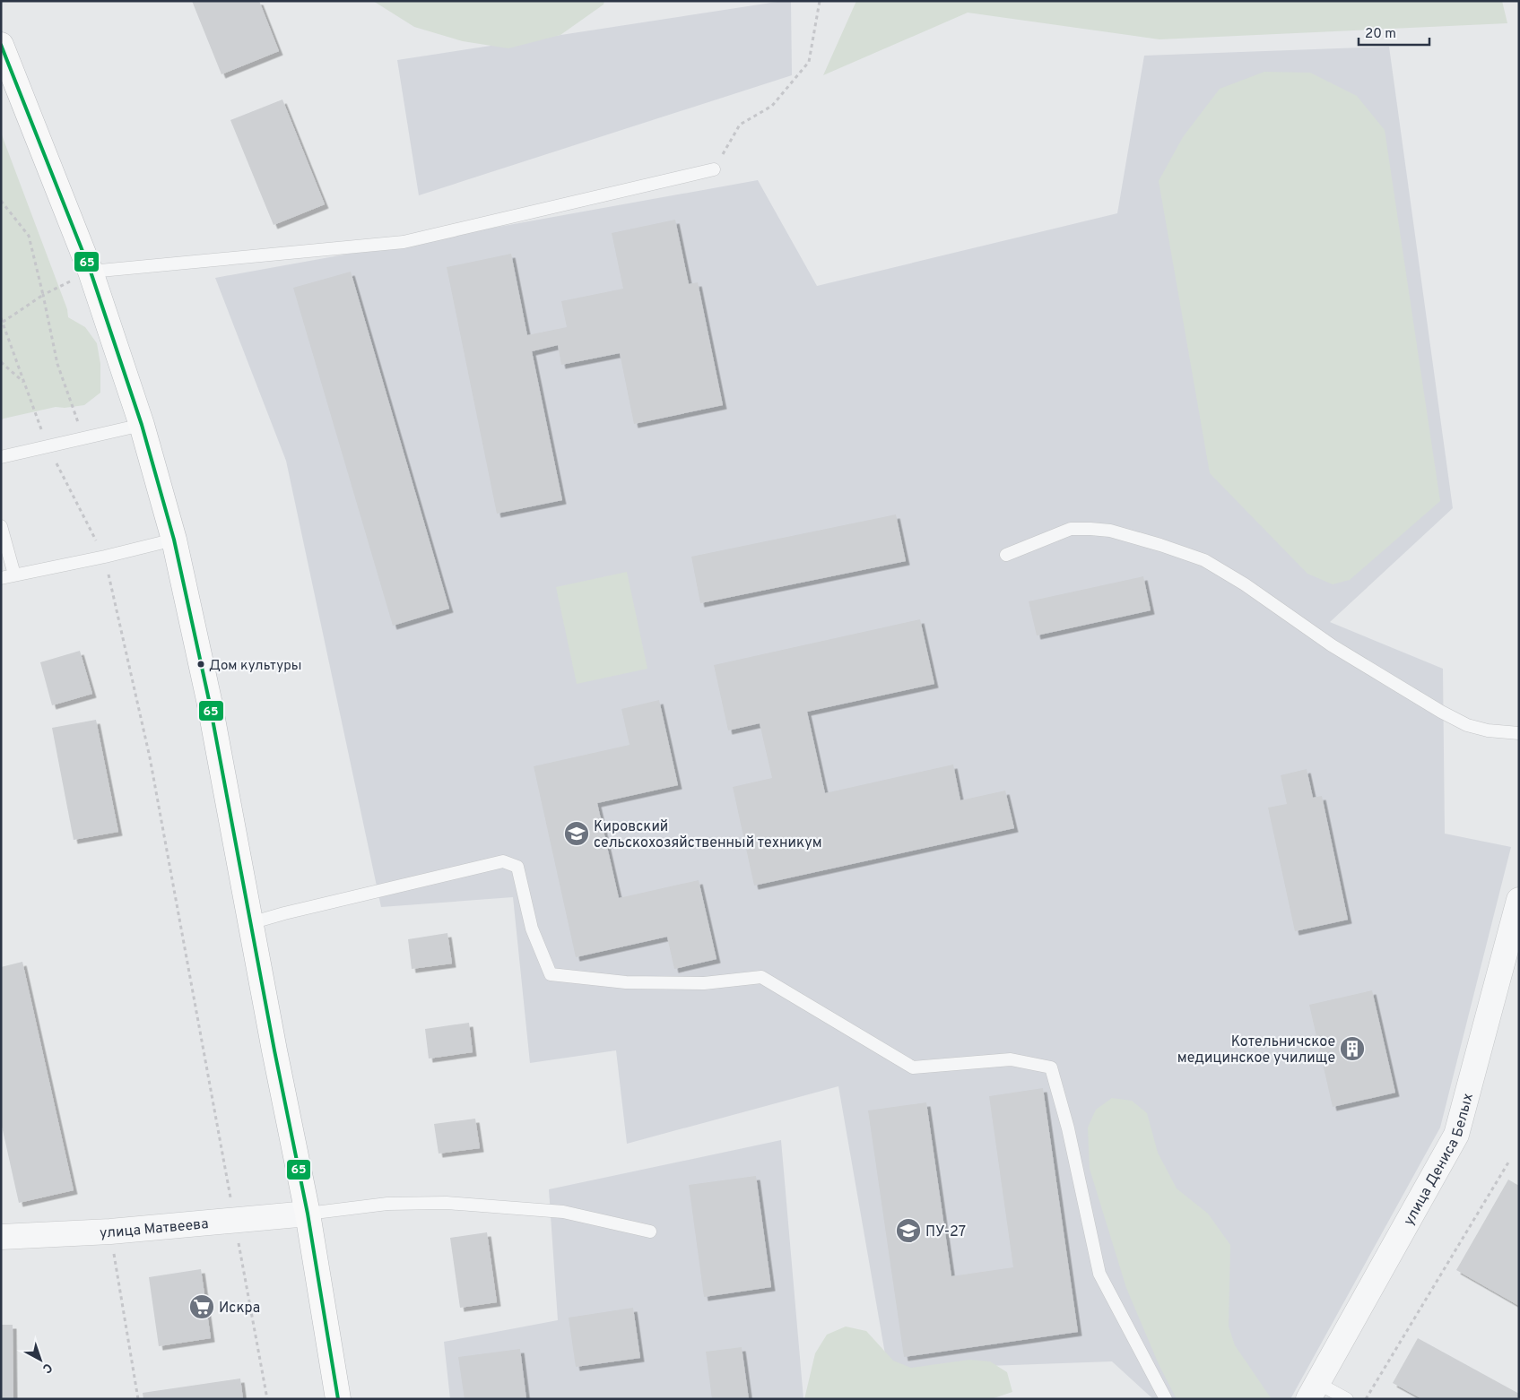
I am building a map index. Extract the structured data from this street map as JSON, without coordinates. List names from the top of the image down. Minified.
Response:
{"streets":{"street":["улица Дениса Белых","улица Матвеева"]},"places":{"other":["Дом культуры"],"school or university":["Кировский сельскохозяйственный техникум","ПУ-27"],"building":["Котельничское медицинское училище"],"supermarket":["Искра"]},"lines":["transit line 65"],"scale_bar":"20 m","north":"bottom right"}
